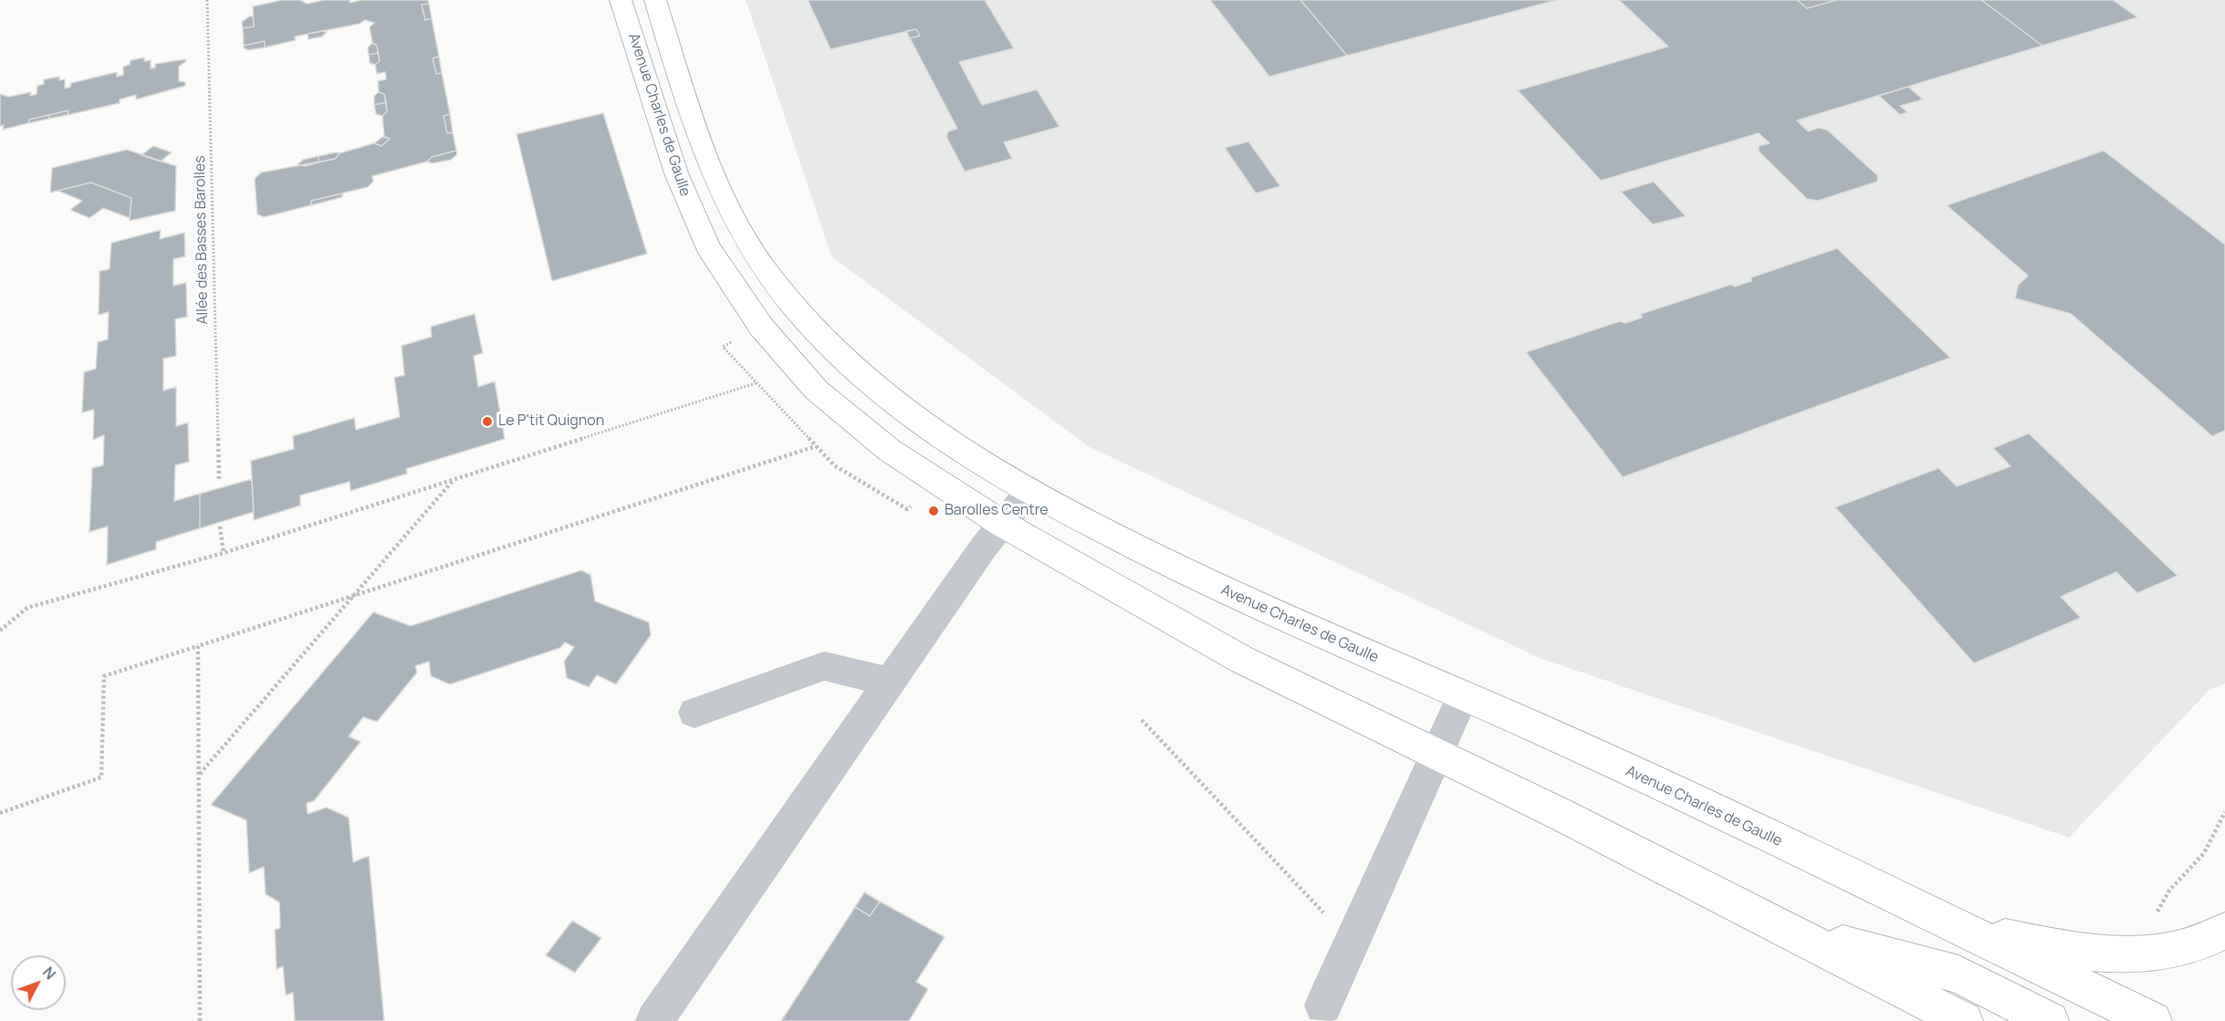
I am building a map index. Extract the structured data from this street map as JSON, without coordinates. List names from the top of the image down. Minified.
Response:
{"streets":{"street":["Avenue Charles de Gaulle"],"path":["Allée des Basses Barolles"]},"places":["Le P'tit Quignon","Barolles Centre"],"north":"top right"}
